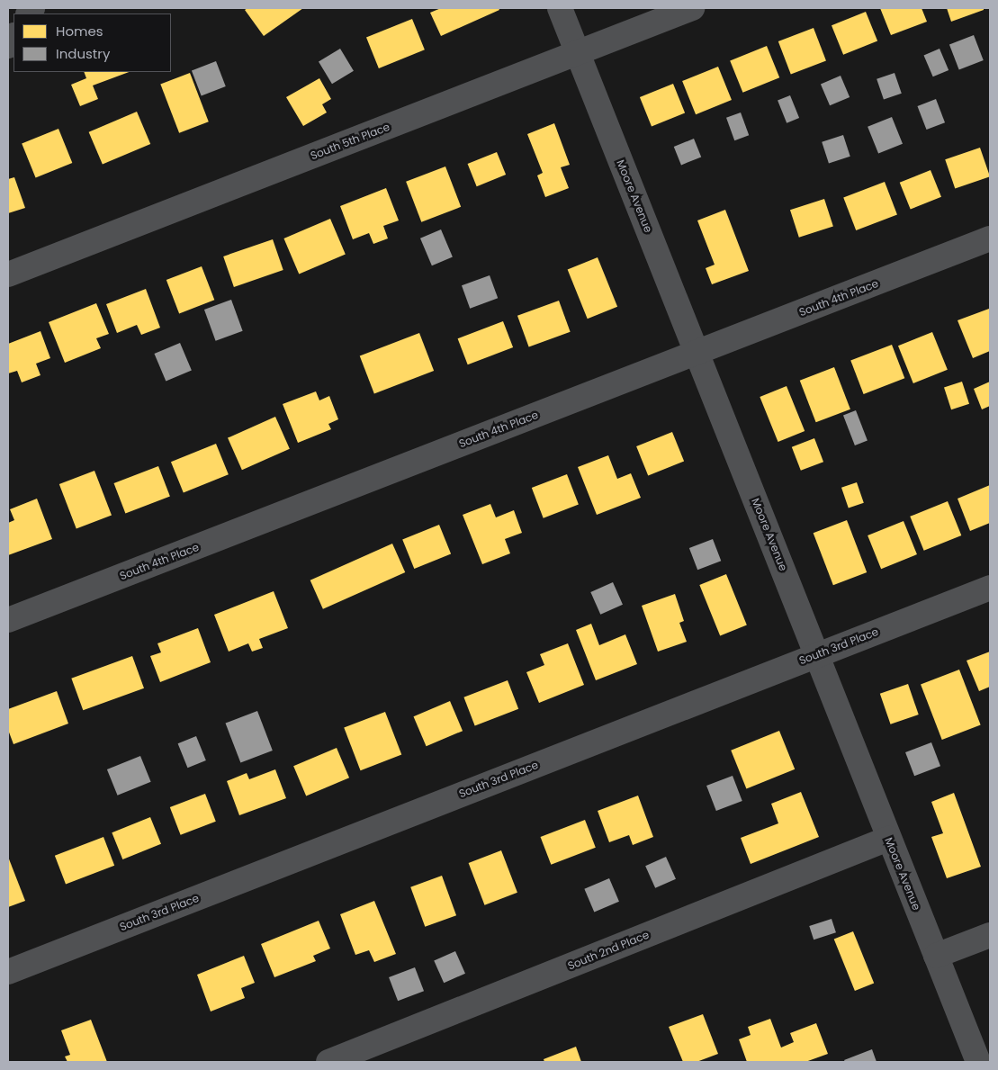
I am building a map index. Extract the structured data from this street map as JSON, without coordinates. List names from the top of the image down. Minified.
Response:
{"streets":{"street":["South 5th Place","Moore Avenue","South 4th Place","South 3rd Place","South 2nd Place"]},"crossings":[["South 5th Place","Moore Avenue"],["Moore Avenue","South 4th Place"],["Moore Avenue","South 3rd Place"],["Moore Avenue","South 2nd Place"]],"legend":["Homes","Industry"]}
